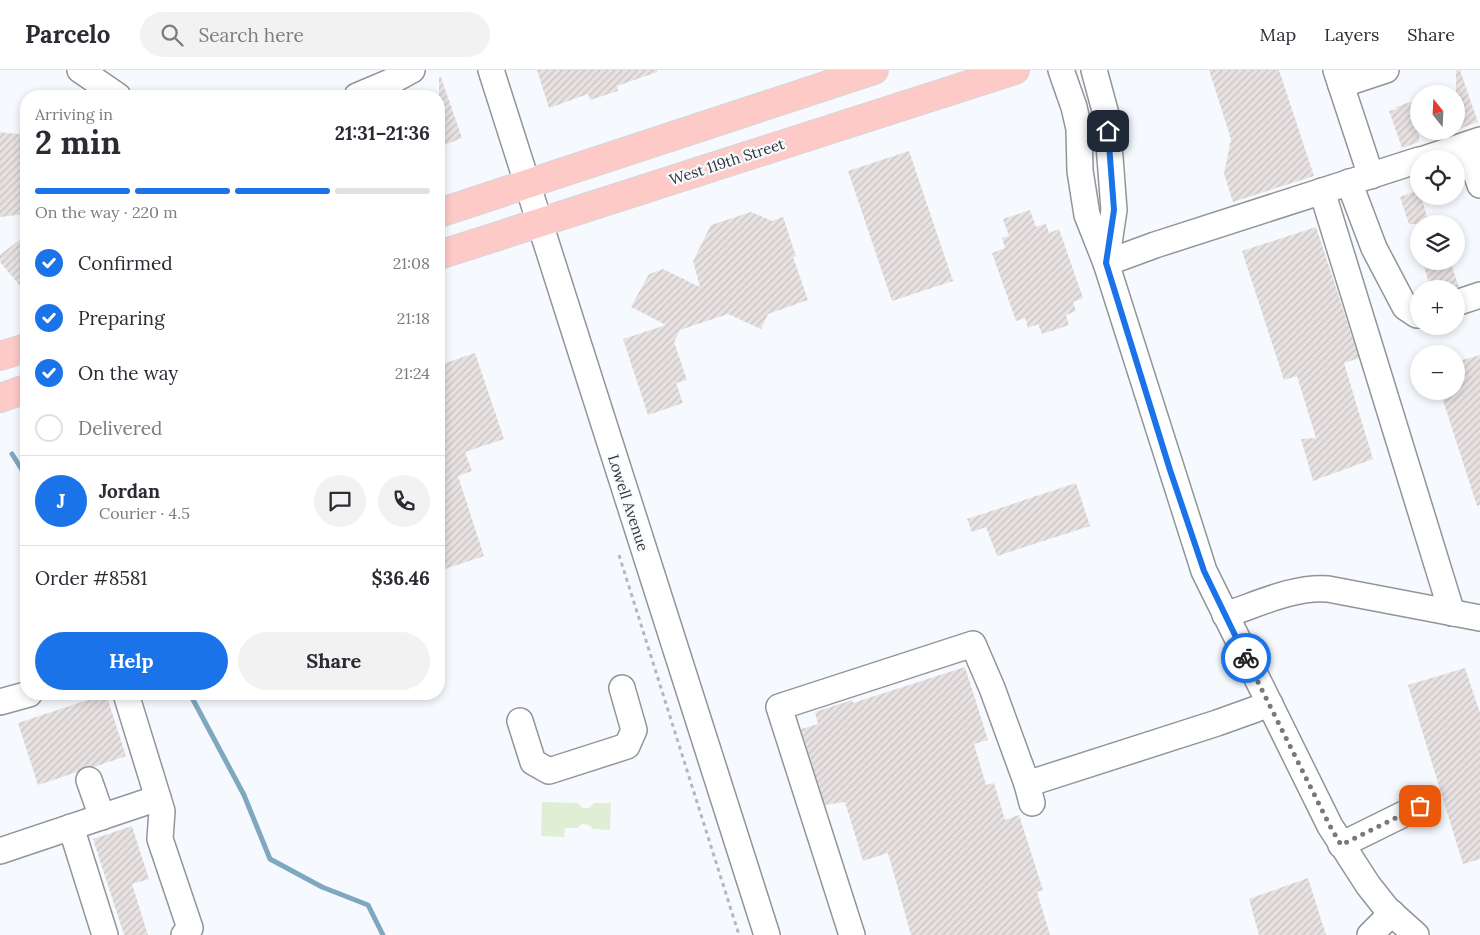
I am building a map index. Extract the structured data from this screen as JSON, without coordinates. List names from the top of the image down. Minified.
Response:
{"streets":{"main road":["West 119th Street"],"street":["Lowell Avenue"]},"crossings":[["West 119th Street","Lowell Avenue"]],"north":"top","page":{"header":"Parcelo","search":"Search here","nav":["Map","Layers","Share"],"map_buttons":["+","−"],"heading":["2 min","Arriving in","21:31–21:36"],"panel":["Jordan","Courier · 4.5","Order #8581","$36.46"],"bar":"On the way · 220 m","list":[["Confirmed","21:08"],["Preparing","21:18"],["On the way","21:24"],"Delivered"],"round":"J","buttons":["Help","Share"]}}
